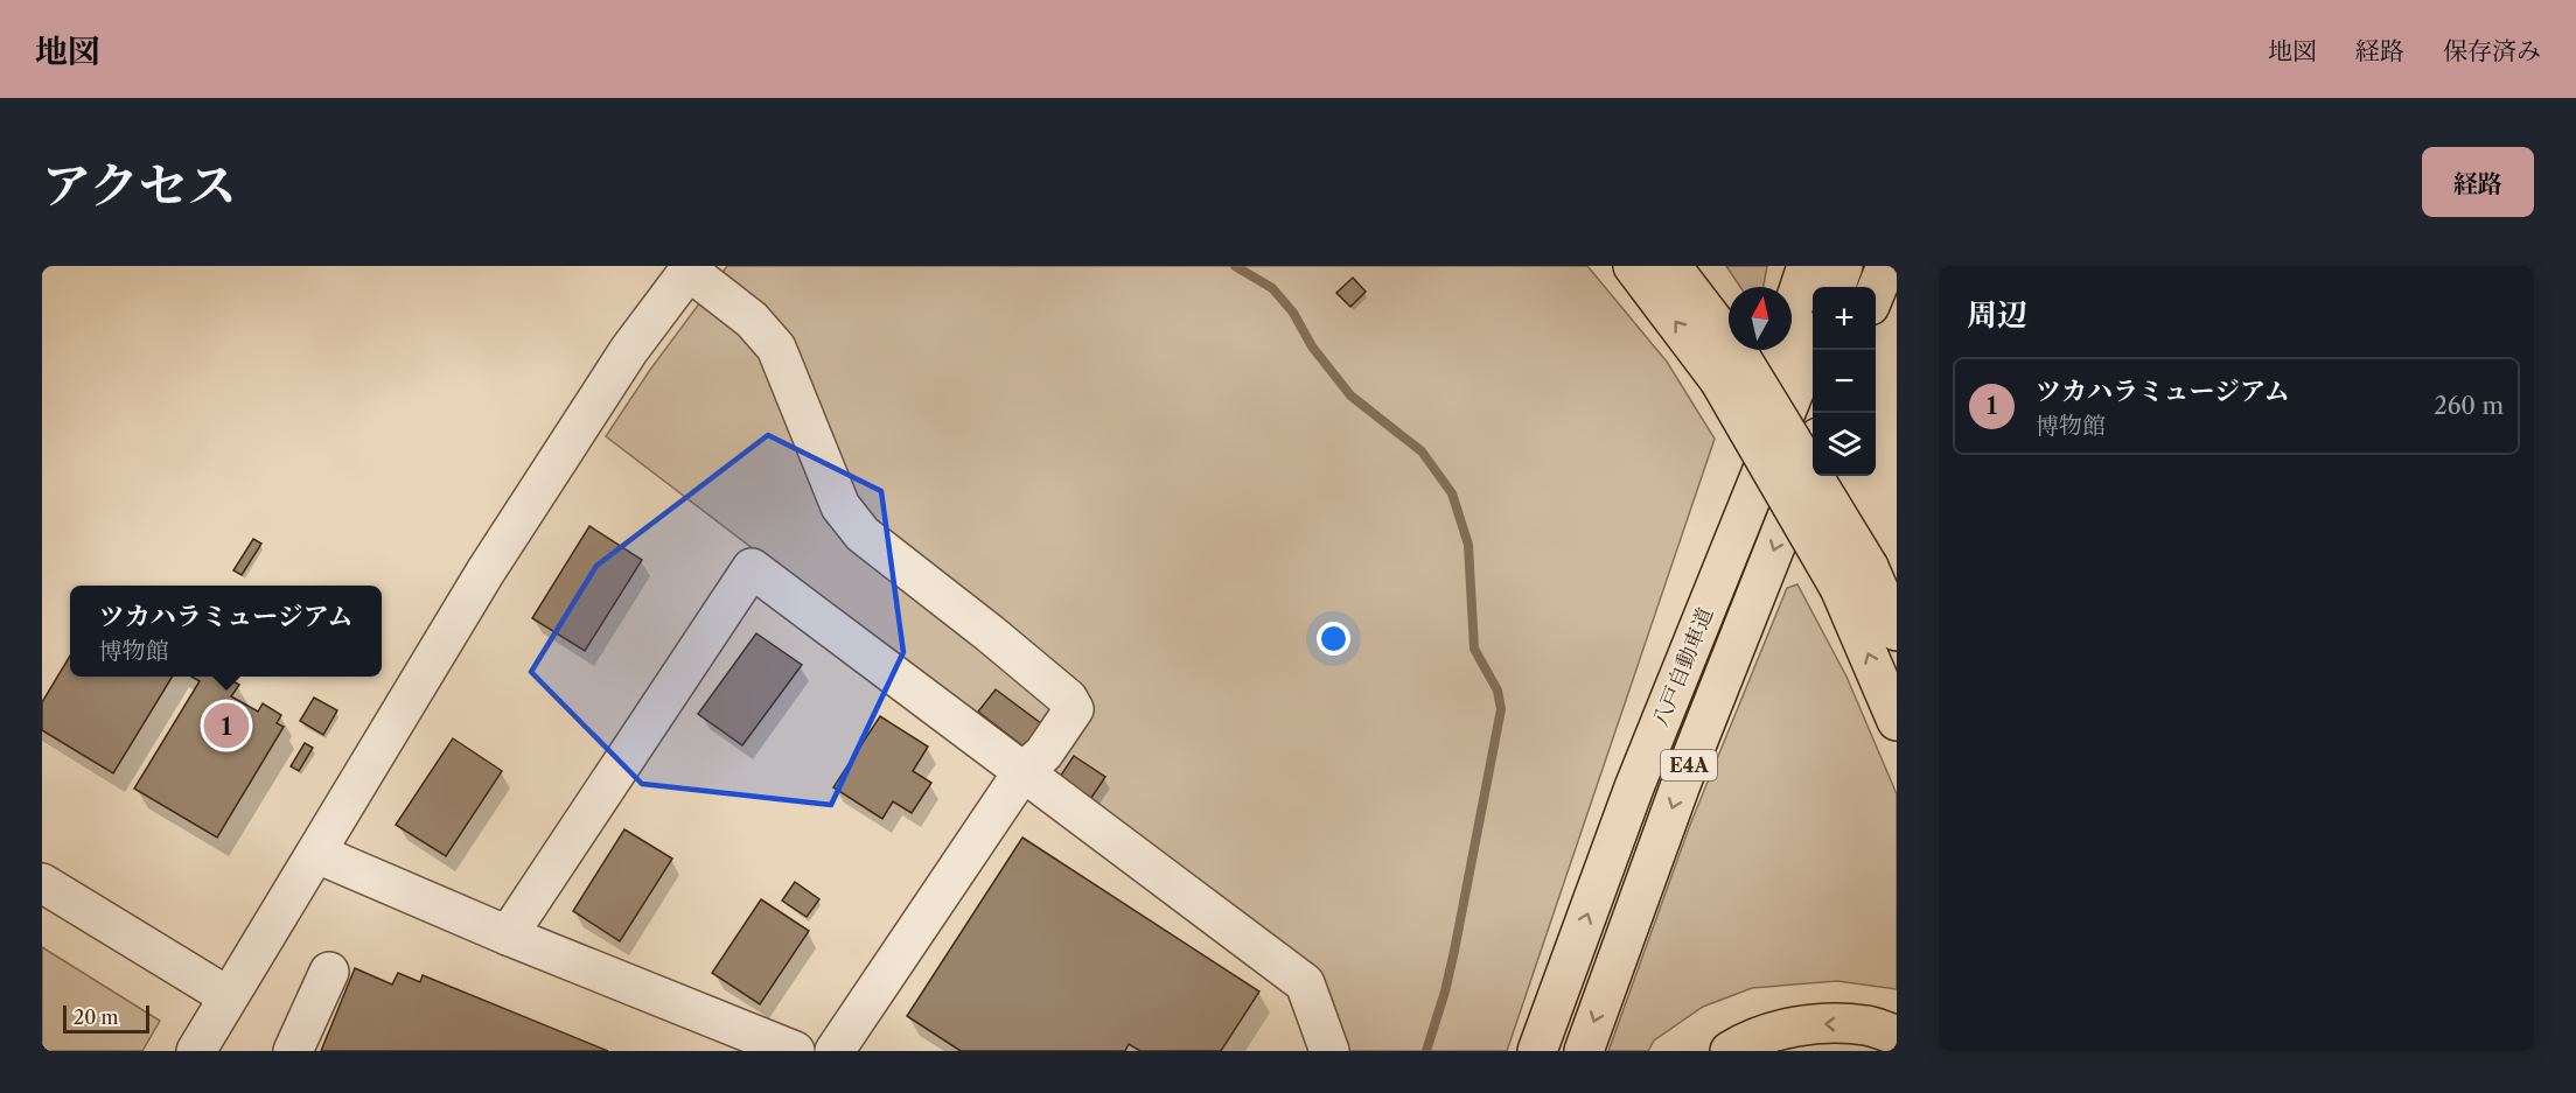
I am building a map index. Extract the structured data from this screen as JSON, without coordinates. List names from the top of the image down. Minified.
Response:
{"streets":{"highway":["八戸自動車道","E4A"]},"scale_bar":"20 m","north":"top","page":{"header":"地図","nav":["地図","経路","保存済み"],"title":"アクセス","buttons":"経路","heading":"周辺","map_buttons":["+","−"],"list":[{"mark":"1","name":"ツカハラミュージアム","note":"博物館","value":"260 m"}],"popup":["ツカハラミュージアム","博物館"],"pins":"1","scale":"20 m"}}
